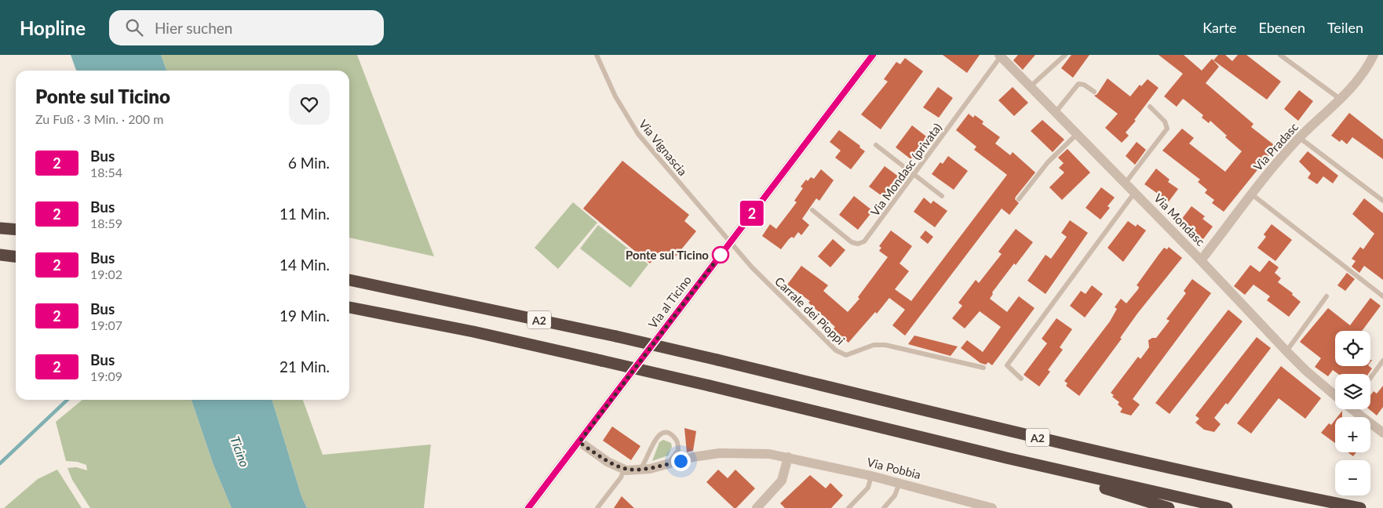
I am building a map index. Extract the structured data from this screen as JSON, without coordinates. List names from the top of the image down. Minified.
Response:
{"streets":{"highway":["A2"],"street":["Via Pradasc","Via Mondasc","Via al Ticino","Via Pobbia"],"lane":["Via Vignascia","Via Mondasc (privata)","Carrale dei Pioppi"]},"crossings":[["Via Pradasc","Via Mondasc"],["Via Vignascia","Via al Ticino"],["Via Vignascia","Carrale dei Pioppi"],["Via Mondasc (privata)","Via Mondasc"],["Via al Ticino","Carrale dei Pioppi"]],"water":["Ticino"],"places":["Ponte sul Ticino"],"lines":["bus line 2"],"page":{"header":"Hopline","search":"Hier suchen","nav":["Karte","Ebenen","Teilen"],"on_map":"2","heading":["Ponte sul Ticino","Zu Fuß · 3 Min. · 200 m"],"list":[{"mark":"2","name":"Bus","note":"18:54","value":"6 Min."},{"mark":"2","name":"Bus","note":"18:59","value":"11 Min."},{"mark":"2","name":"Bus","note":"19:02","value":"14 Min."},{"mark":"2","name":"Bus","note":"19:07","value":"19 Min."},{"mark":"2","name":"Bus","note":"19:09","value":"21 Min."}],"map_buttons":["+","−"]}}
